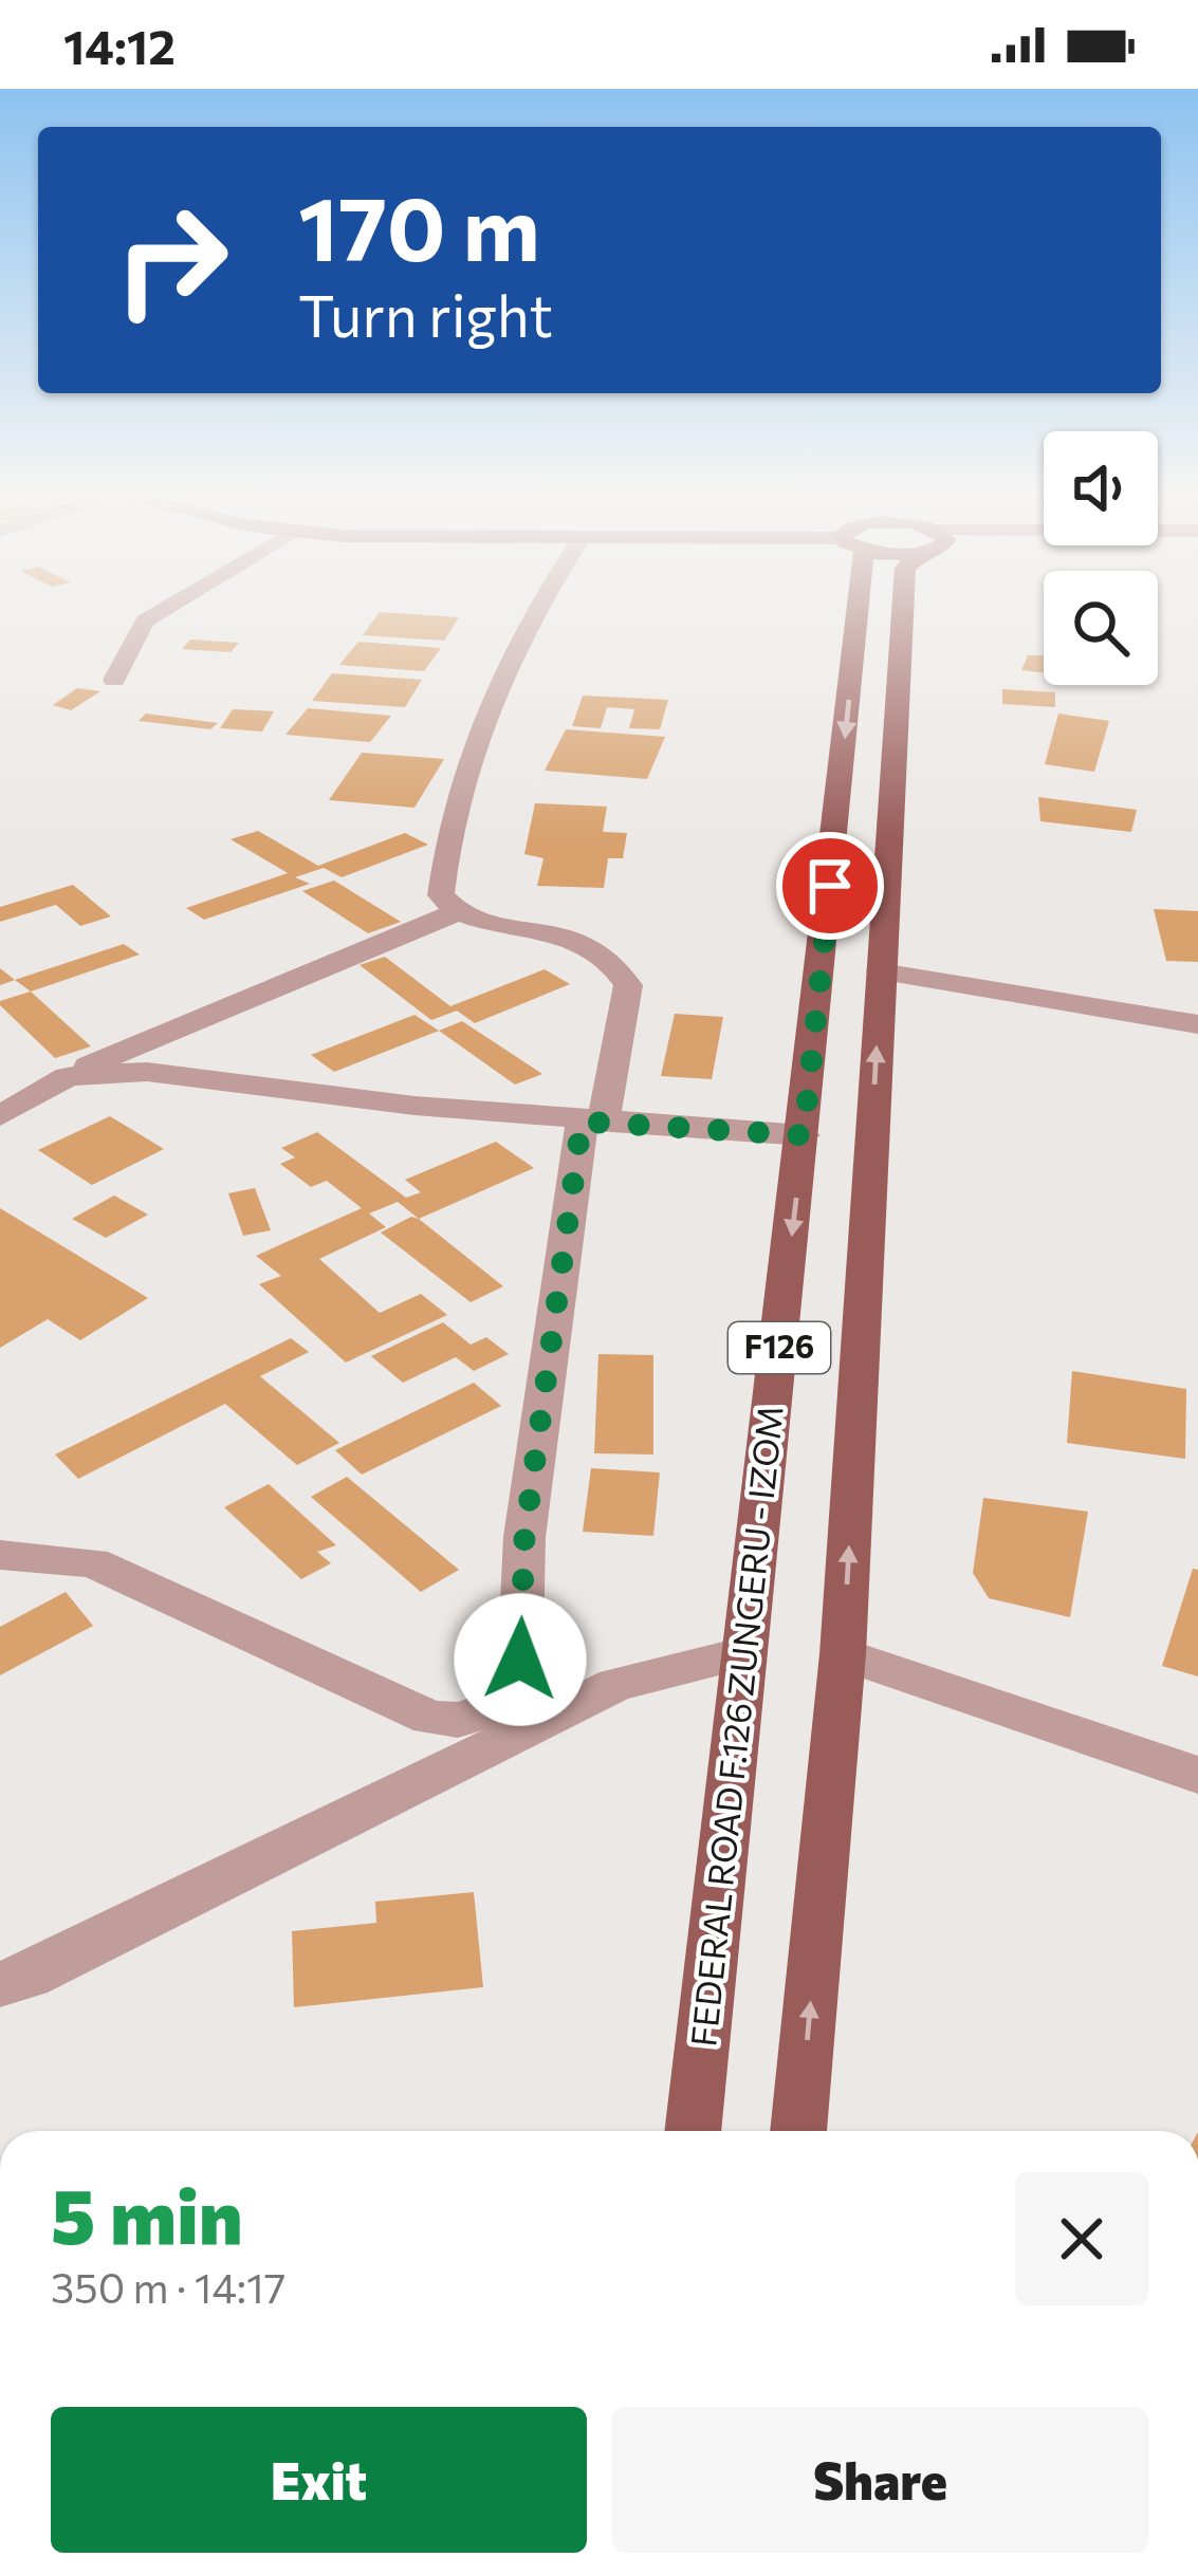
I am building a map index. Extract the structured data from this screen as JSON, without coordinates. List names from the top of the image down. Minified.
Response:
{"streets":{"main road":["F126","FEDERAL ROAD F.126 ZUNGERU - IZOM"]},"page":{"status":"14:12","turn":["170 m","Turn right"],"heading":["5 min","350 m · 14:17"],"buttons":["Exit","Share"]}}
